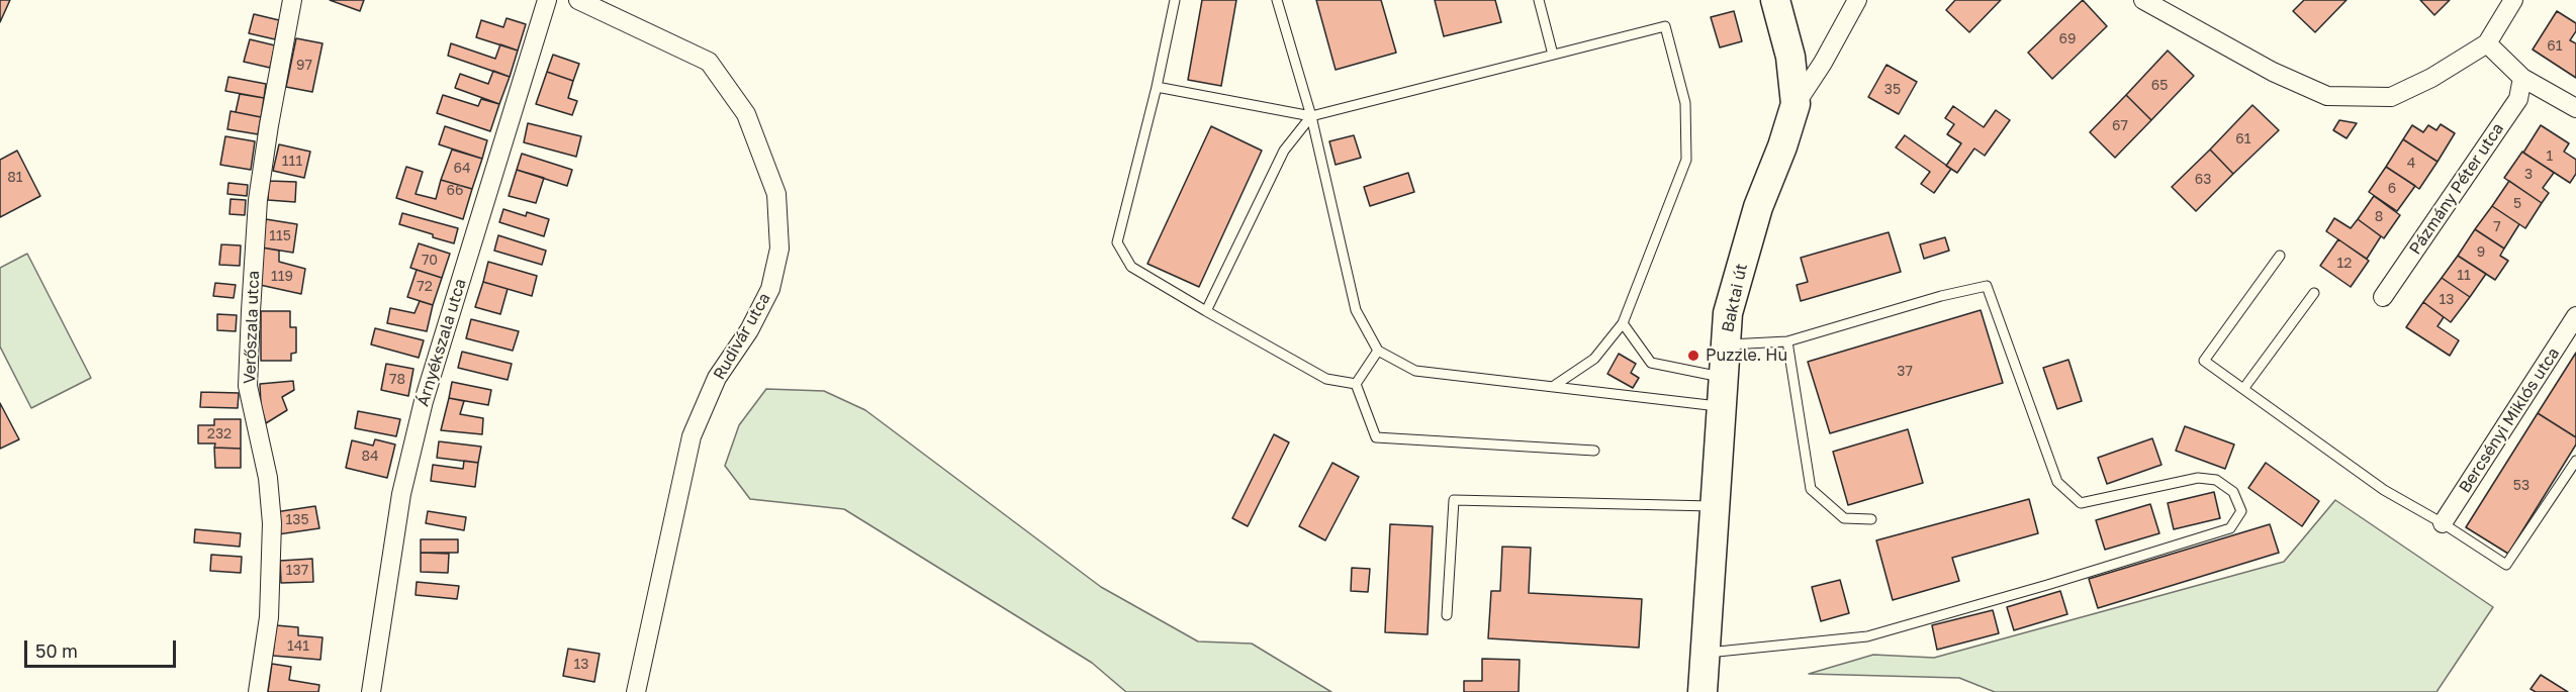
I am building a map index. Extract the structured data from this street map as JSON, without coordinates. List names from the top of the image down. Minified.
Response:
{"streets":{"main road":["Baktai út"],"street":["Pázmány Péter utca","Verőszala utca","Rudivár utca","Árnyékszala utca","Bercsényi Miklós utca"]},"places":["Puzzle. Hu"],"house_numbers":["69","61","97","65","35","67","61","1","111","4","64","3","81","63","6","66","5","8","7","115","9","70","12","11","119","72","13","37","78","232","84","53","135","137","141","13"],"scale_bar":"50 m"}
